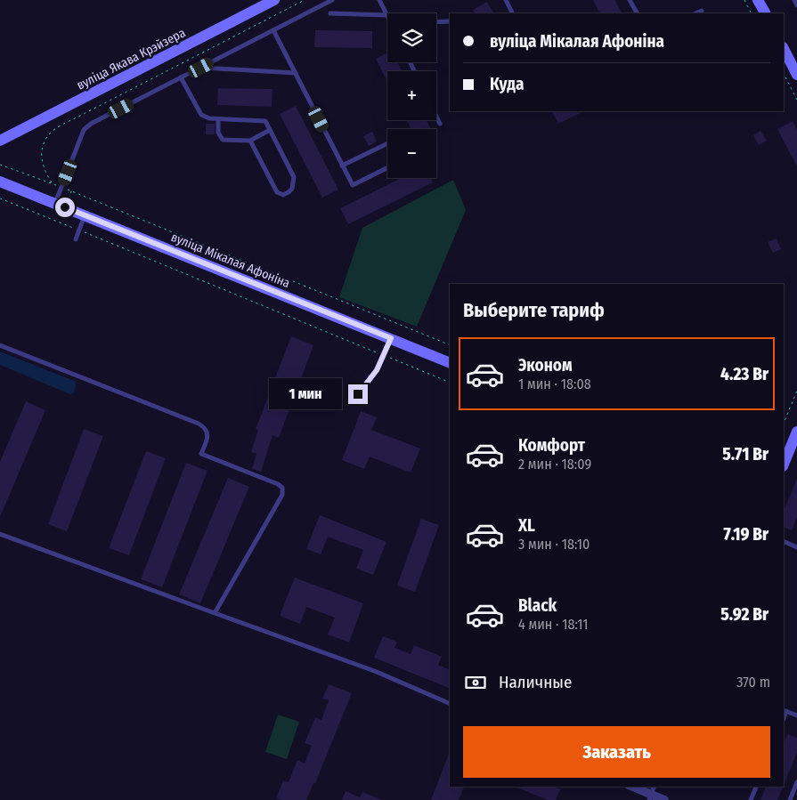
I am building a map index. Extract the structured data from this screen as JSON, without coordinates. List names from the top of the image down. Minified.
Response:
{"streets":{"street":["вуліца Якава Крэйзера","вуліца Мікалая Афоніна"]},"page":{"map_buttons":["+","−"],"banner":["вуліца Мікалая Афоніна","Куда"],"heading":"Выберите тариф","list":[{"name":"Эконом","note":"1 мин · 18:08","value":"4.23 Br"},{"name":"Комфорт","note":"2 мин · 18:09","value":"5.71 Br"},{"name":"XL","note":"3 мин · 18:10","value":"7.19 Br"},{"name":"Black","note":"4 мин · 18:11","value":"5.92 Br"}],"bubble":"1 мин","pay":["Наличные","370 m"],"buttons":"Заказать"}}
